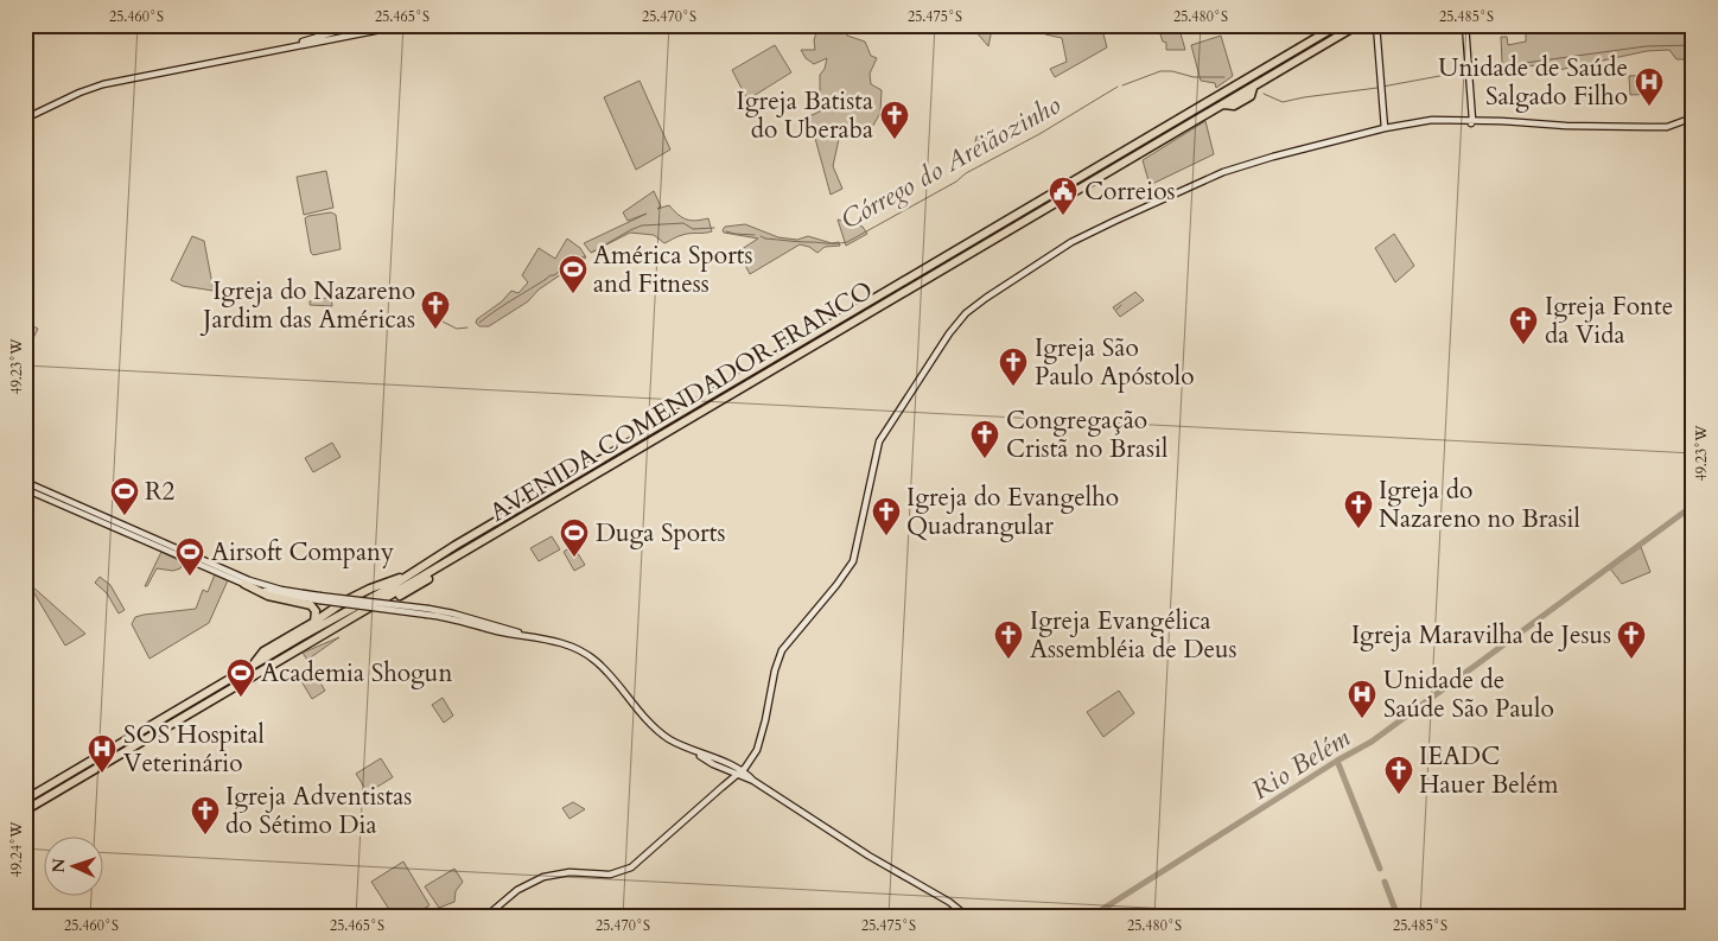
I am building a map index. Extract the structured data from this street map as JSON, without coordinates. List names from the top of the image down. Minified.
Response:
{"streets":{"highway":["AVENIDA COMENDADOR FRANCO"]},"water":["Córrego do Areiãozinho","Rio Belém"],"places":{"hospital":["Unidade de Saúde Salgado Filho","Unidade de Saúde São Paulo","SOS Hospital Veterinário"],"church":["Igreja Batista do Uberaba","Igreja do Nazareno Jardim das Américas","Igreja Fonte da Vida","Igreja São Paulo Apóstolo","Congregação Cristã no Brasil","Igreja do Nazareno no Brasil","Igreja do Evangelho Quadrangular","Igreja Evangélica Assembléia de Deus","Igreja Maravilha de Jesus","IEADC Hauer Belém","Igreja Adventistas do Sétimo Dia"],"public building":["Correios"],"sports":["América Sports and Fitness","R2","Duga Sports","Airsoft Company","Academia Shogun"]},"north":"left","coordinates":["25.460°S","25.465°S","25.470°S","25.475°S","25.480°S","25.485°S","49.23°W","49.24°W"]}
